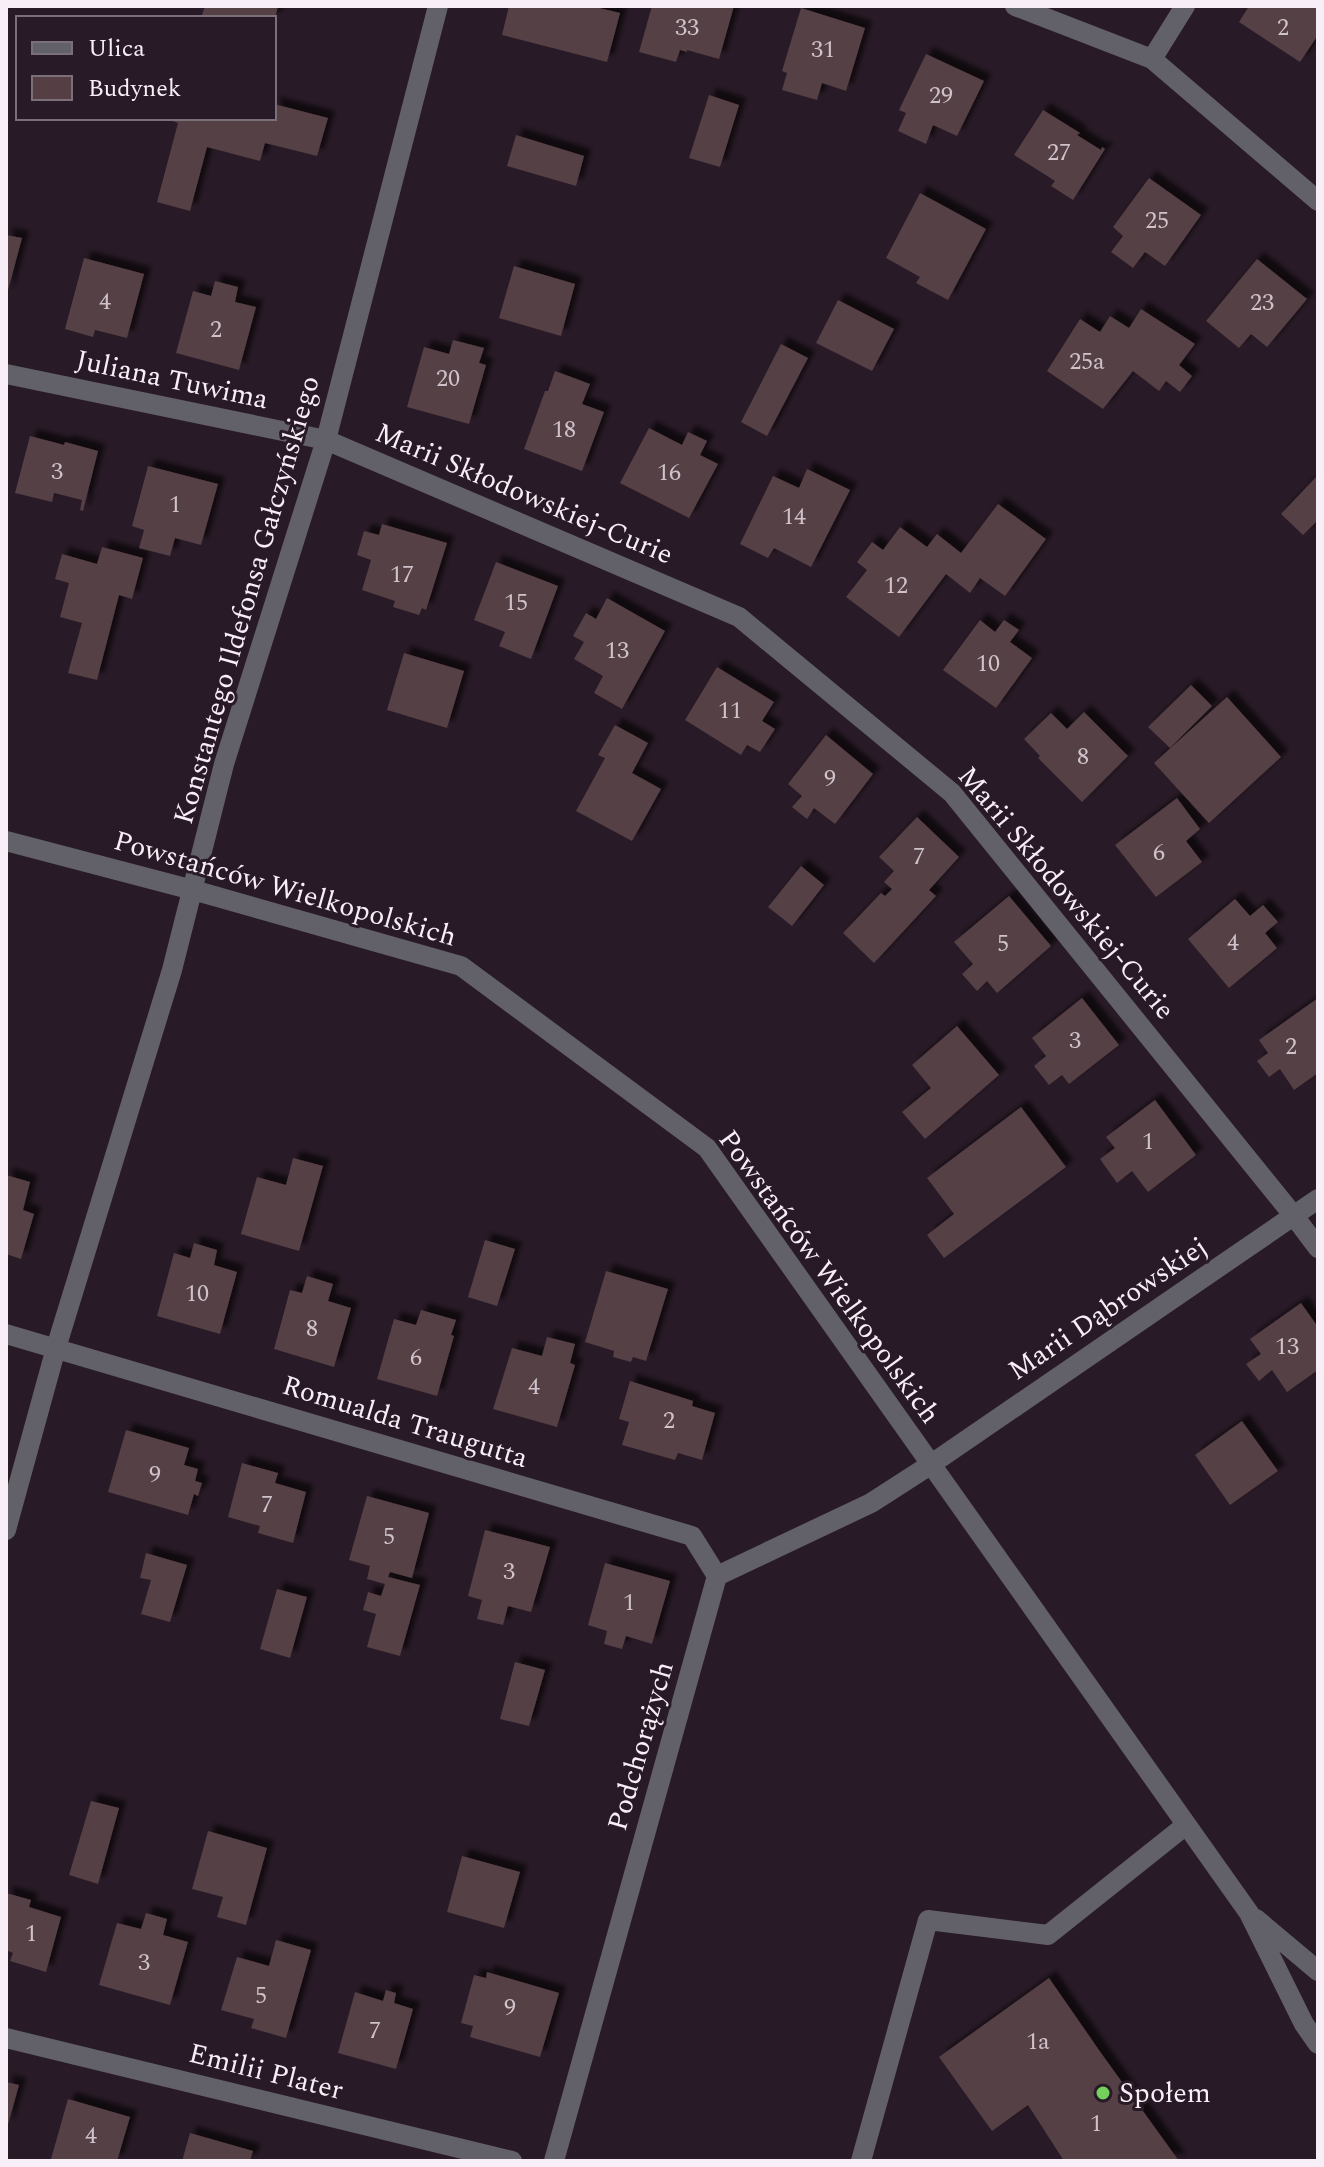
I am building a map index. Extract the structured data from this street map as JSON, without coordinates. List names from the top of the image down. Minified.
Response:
{"streets":{"street":["Juliana Tuwima","Marii Skłodowskiej-Curie","Konstantego Ildefonsa Gałczyńskiego","Powstańców Wielkopolskich","Marii Dąbrowskiej","Romualda Traugutta","Podchorążych","Emilii Plater"]},"crossings":[["Juliana Tuwima","Marii Skłodowskiej-Curie"],["Juliana Tuwima","Konstantego Ildefonsa Gałczyńskiego"],["Marii Skłodowskiej-Curie","Konstantego Ildefonsa Gałczyńskiego"],["Marii Skłodowskiej-Curie","Marii Dąbrowskiej"],["Konstantego Ildefonsa Gałczyńskiego","Powstańców Wielkopolskich"],["Konstantego Ildefonsa Gałczyńskiego","Romualda Traugutta"],["Powstańców Wielkopolskich","Marii Dąbrowskiej"],["Romualda Traugutta","Podchorążych"]],"places":["Społem"],"house_numbers":["33","2","31","29","27","25","4","23","2","25a","20","18","3","16","1","14","17","12","15","13","10","11","8","9","6","7","4","5","3","2","1","10","8","13","6","4","2","9","7","5","3","1","1","3","5","9","7","1a","1","4"],"legend":["Ulica","Budynek"]}
